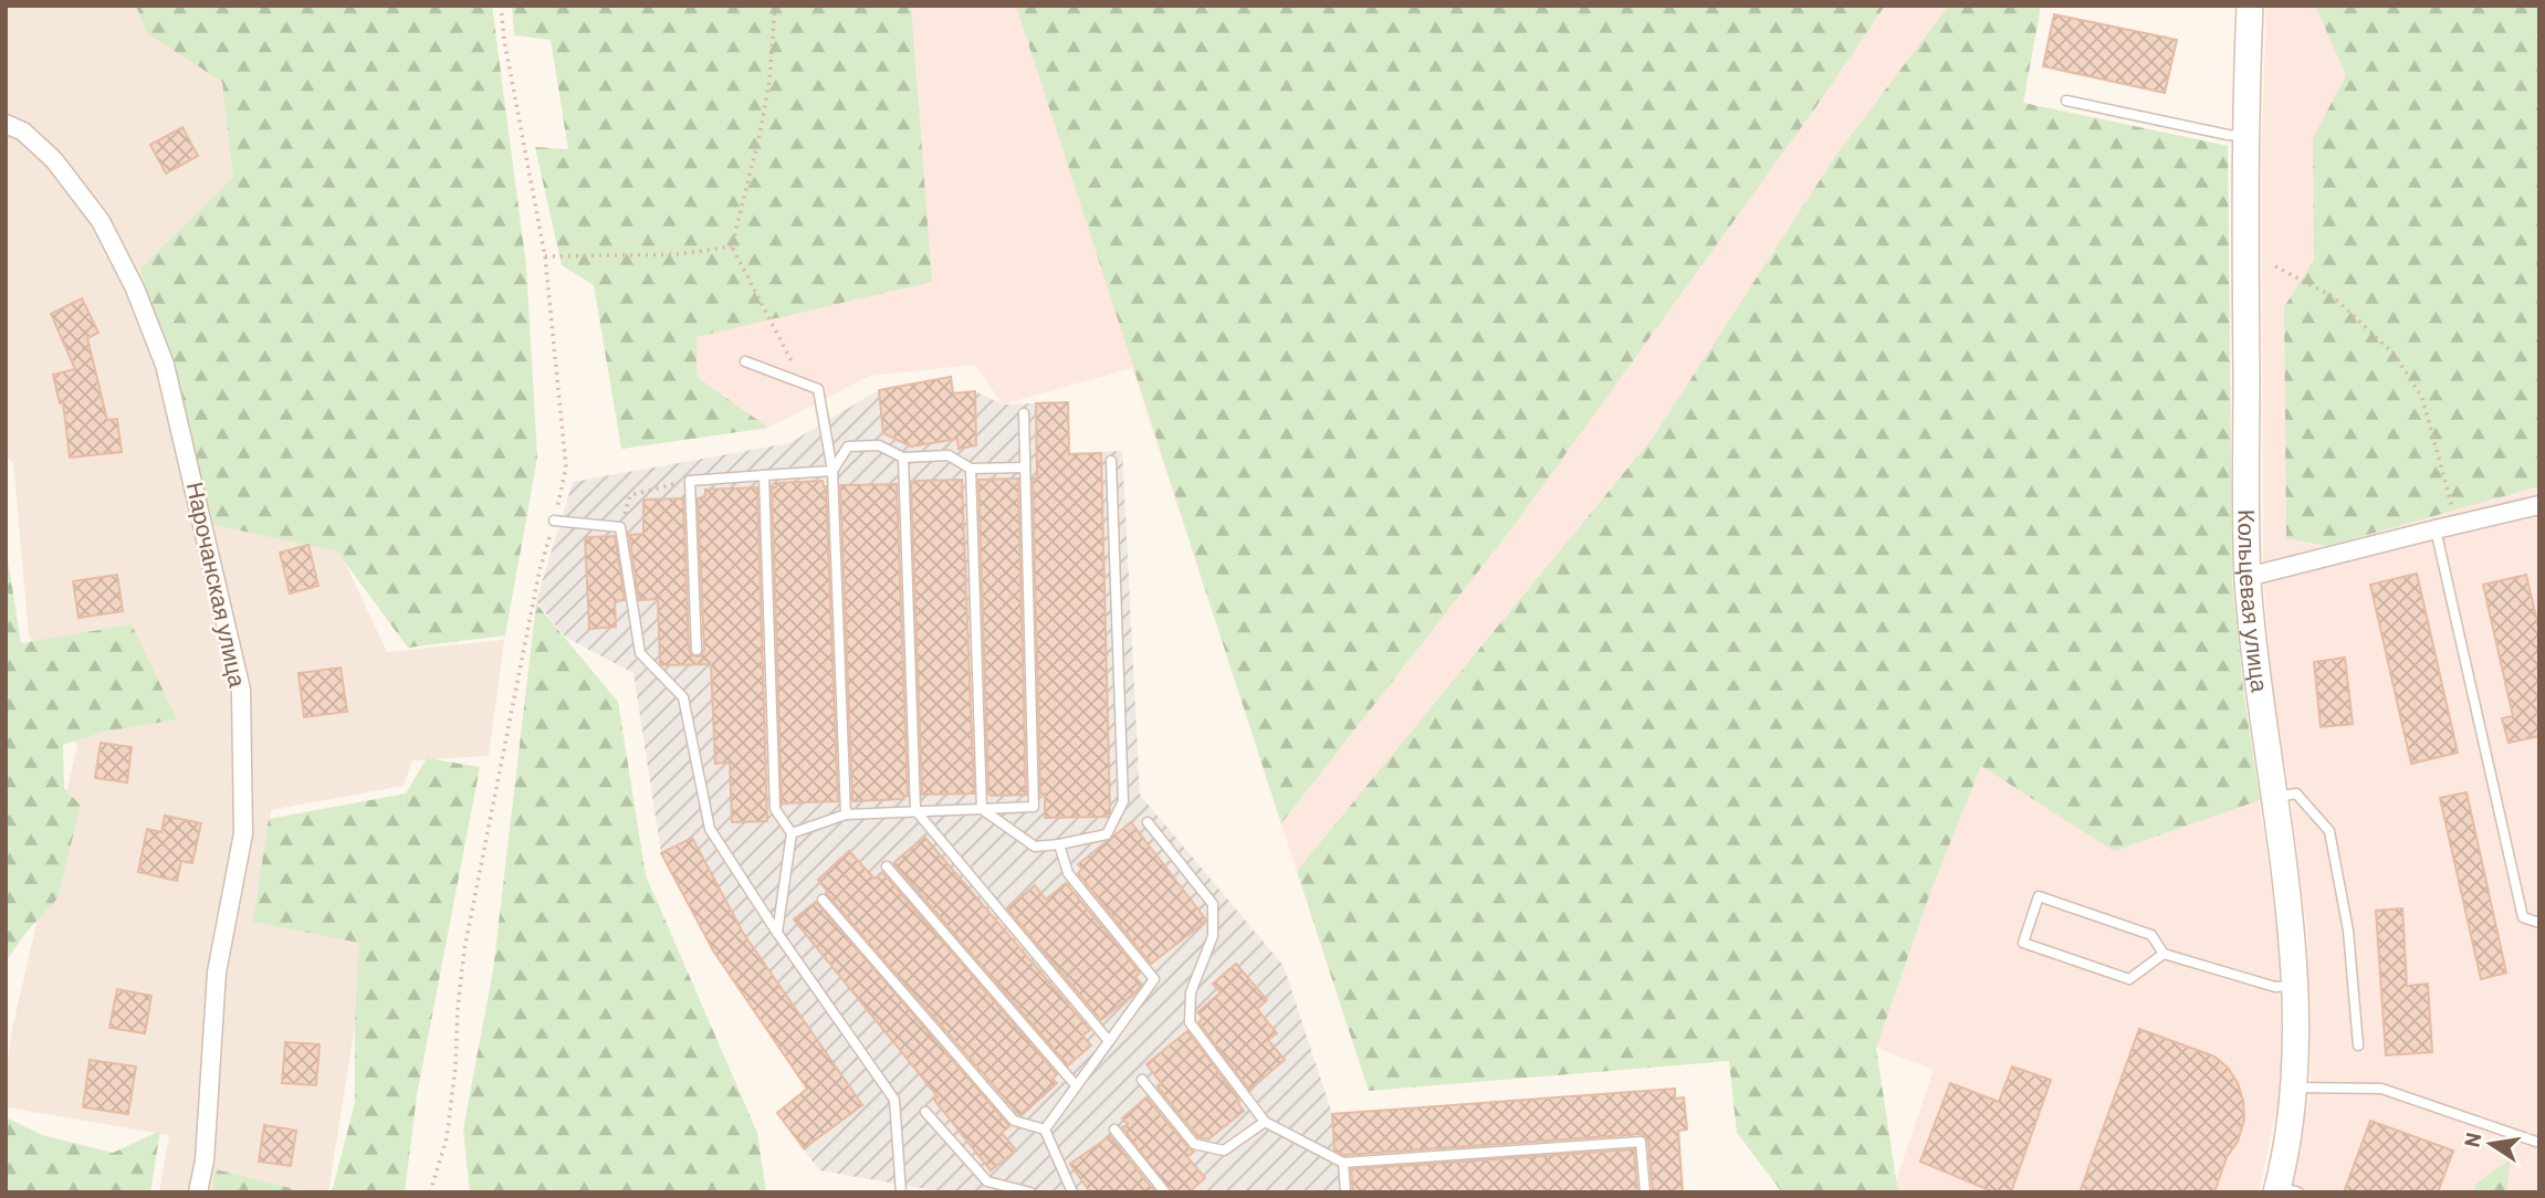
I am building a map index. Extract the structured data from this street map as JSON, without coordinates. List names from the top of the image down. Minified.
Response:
{"streets":{"street":["Нарочанская улица","Кольцевая улица"]},"north":"left"}
